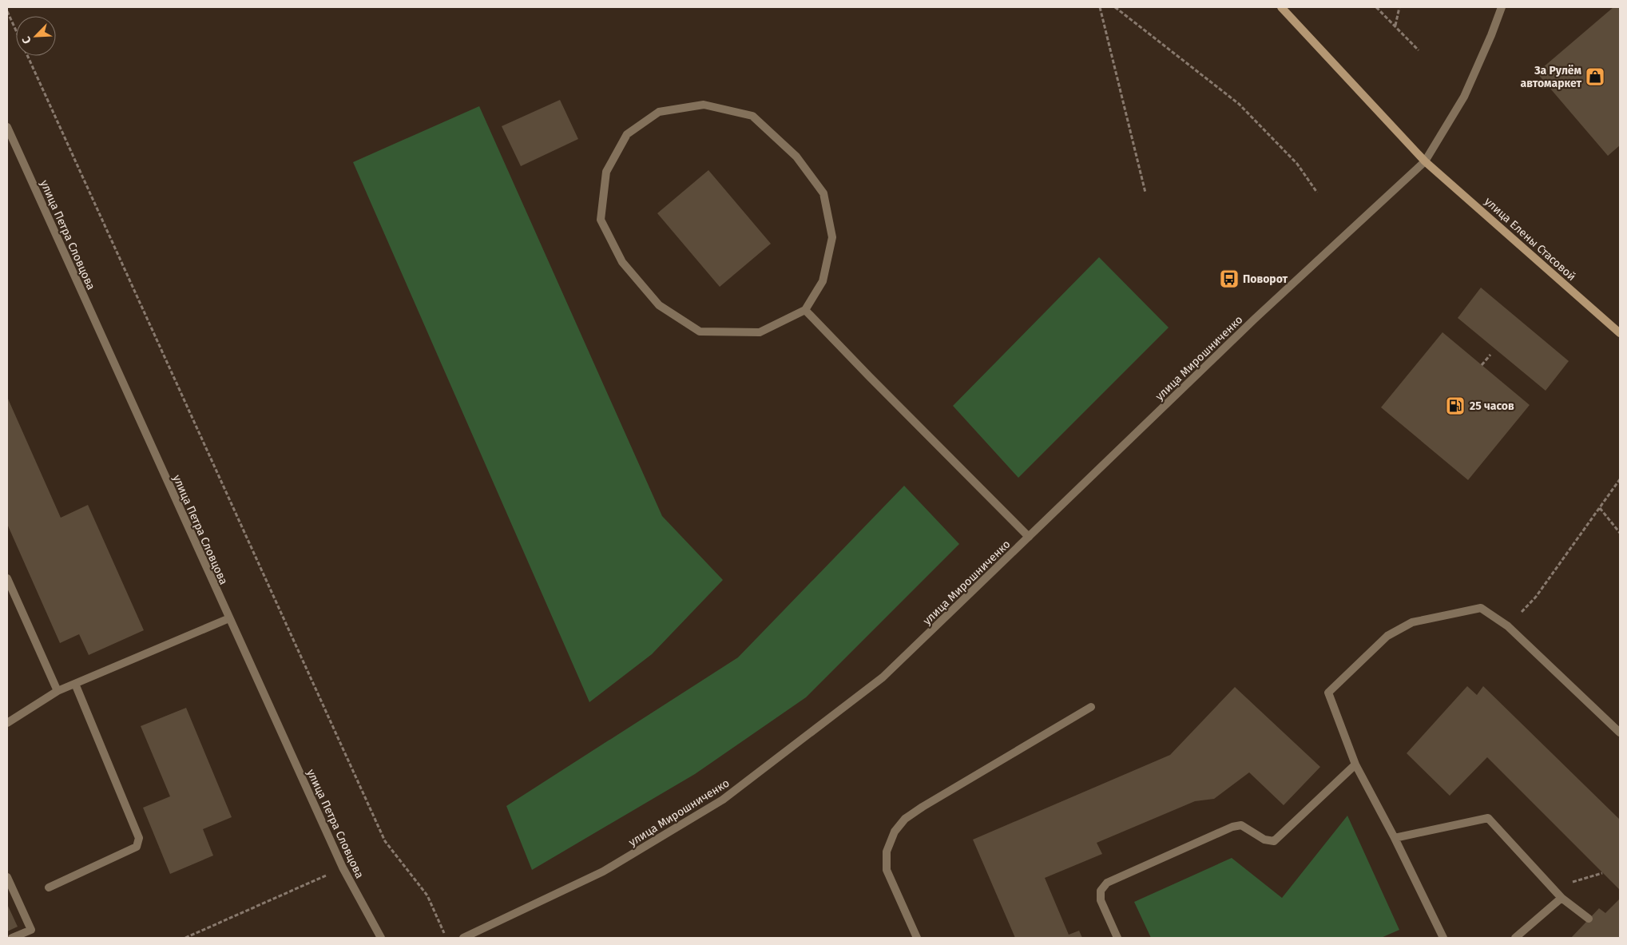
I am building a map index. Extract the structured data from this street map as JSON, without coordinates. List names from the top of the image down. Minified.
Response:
{"streets":{"main road":["улица Елены Стасовой"],"street":["улица Петра Словцова","улица Мирошниченко"]},"crossings":[["улица Елены Стасовой","улица Мирошниченко"]],"places":{"shop":["За Рулём автомаркет"],"bus stop":["Поворот"],"fuel station":["25 часов"]},"north":"bottom left"}
